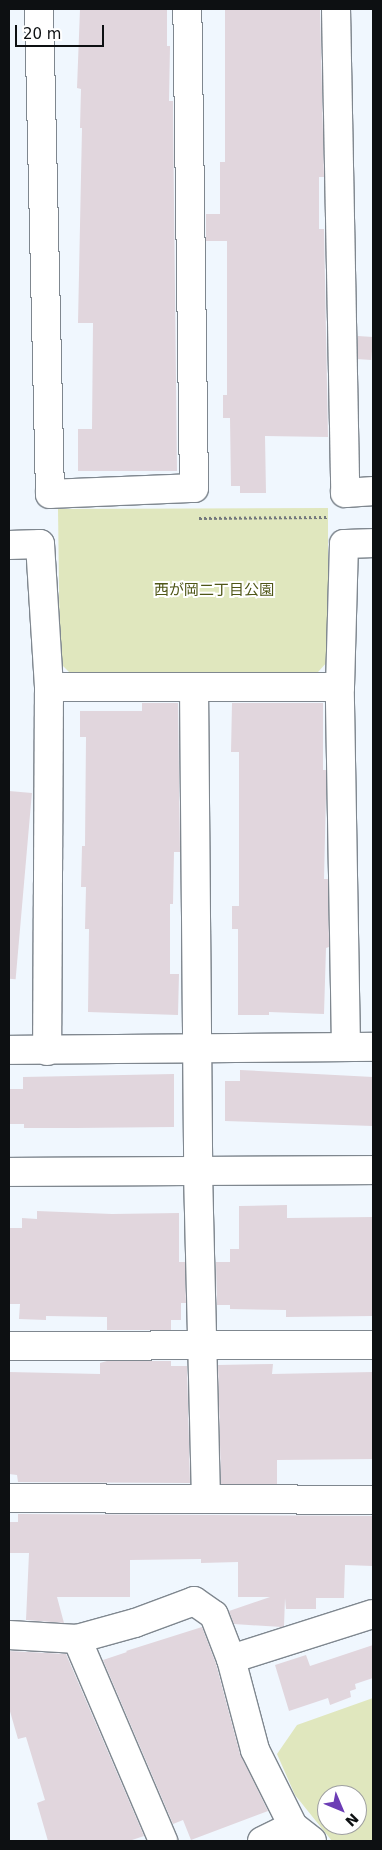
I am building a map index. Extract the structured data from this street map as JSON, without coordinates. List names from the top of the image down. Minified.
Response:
{"parks":["西が岡二丁目公園"],"scale_bar":"20 m","north":"bottom right"}
